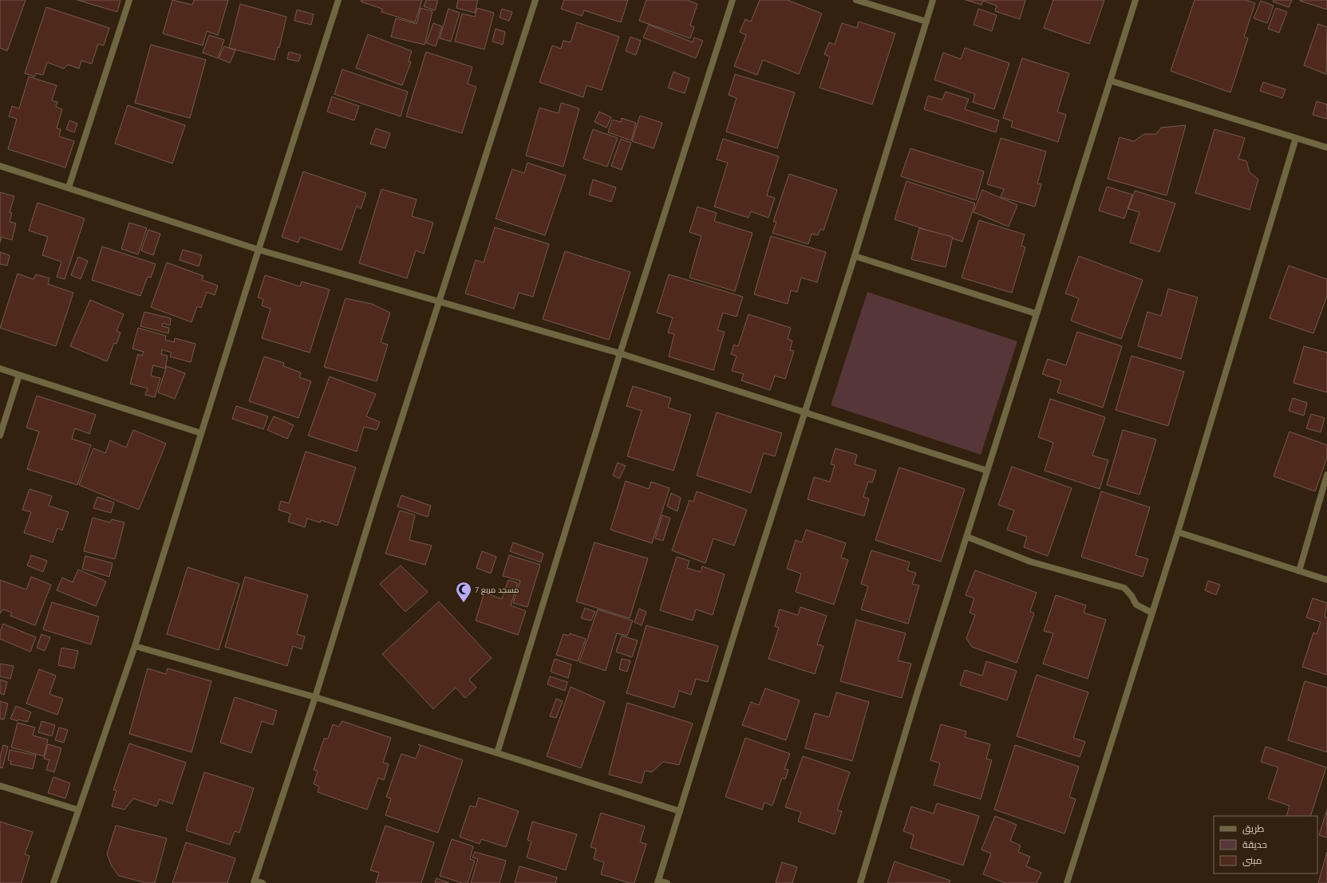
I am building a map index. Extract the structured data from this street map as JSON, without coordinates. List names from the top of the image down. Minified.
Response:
{"places":{"mosque":["مسجد مربع 7"]},"legend":["طريق","حديقة","مبنى"]}
